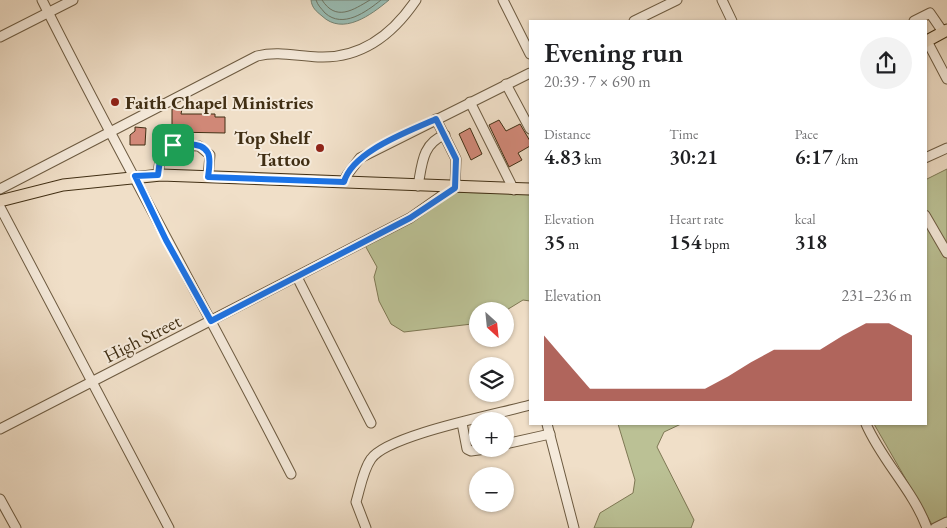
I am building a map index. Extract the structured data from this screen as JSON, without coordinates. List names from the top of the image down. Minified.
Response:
{"streets":{"street":["High Street"]},"places":["Faith Chapel Ministries","Top Shelf Tattoo"],"north":"bottom right","page":{"heading":["Evening run","20:39 · 7 × 690 m"],"stats":[["Distance","4.83 km"],["Time","30:21"],["Pace","6:17 /km"],["Elevation","35 m"],["Heart rate","154 bpm"],["kcal","318"]],"chart":["Elevation","231–236 m"],"map_buttons":["+","−"]}}
